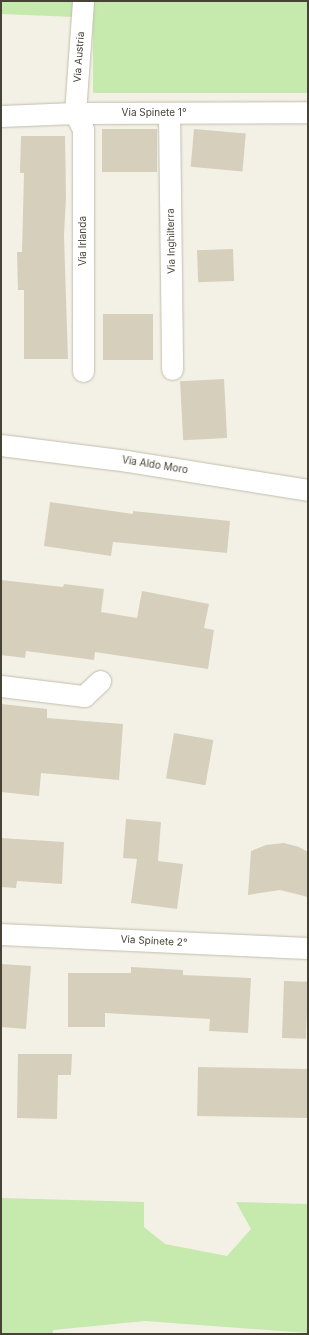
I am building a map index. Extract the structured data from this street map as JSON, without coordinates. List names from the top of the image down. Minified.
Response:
{"streets":{"street":["Via Austria","Via Spinete 1°","Via Irlanda","Via Inghilterra","Via Aldo Moro","Via Spinete 2°"]},"crossings":[["Via Austria","Via Spinete 1°"],["Via Austria","Via Irlanda"],["Via Spinete 1°","Via Irlanda"],["Via Spinete 1°","Via Inghilterra"]]}
